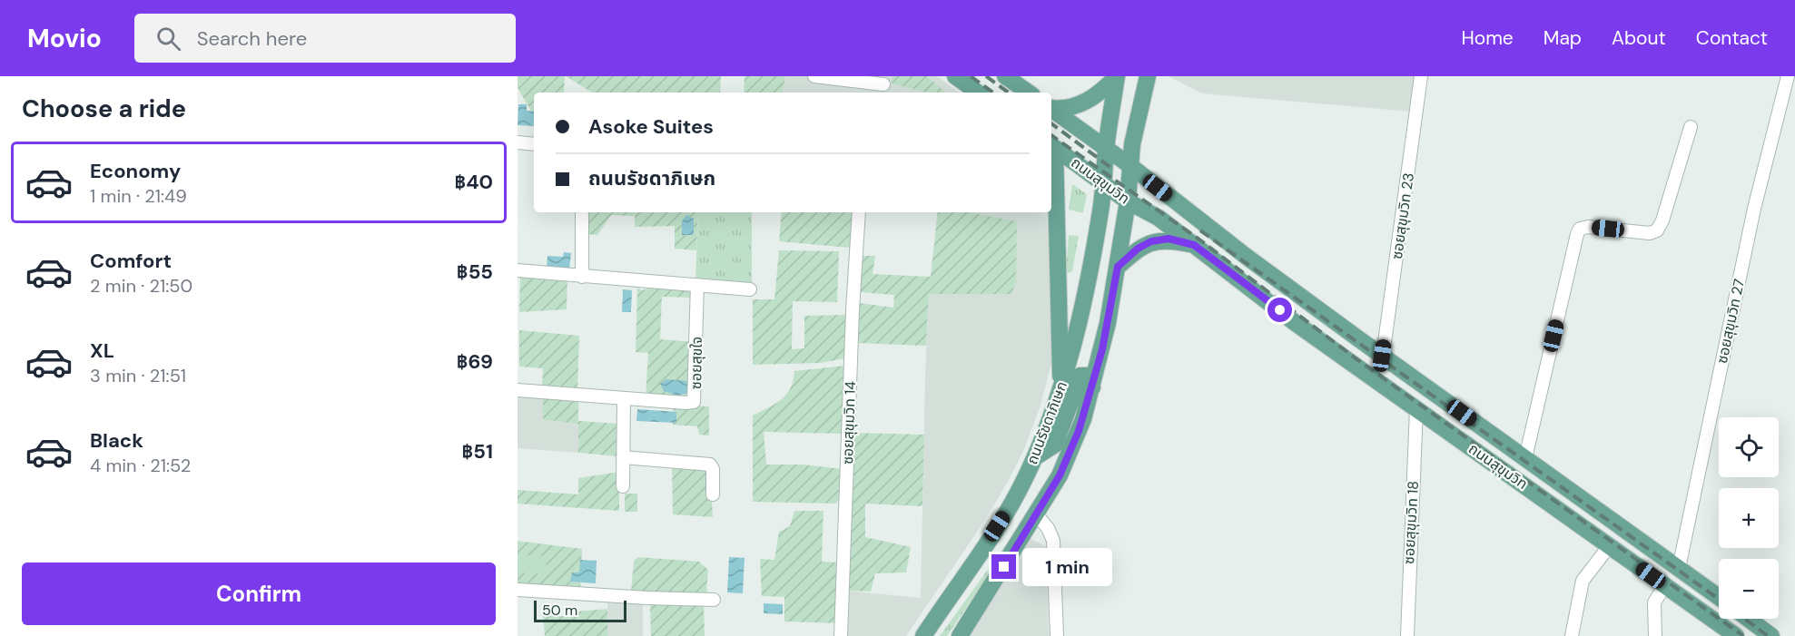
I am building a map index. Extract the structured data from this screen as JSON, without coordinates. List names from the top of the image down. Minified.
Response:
{"streets":{"main road":["ถนนสุขุมวิท","ถนนรัชดาภิเษก"],"street":["ซอยสุขุมวิท 23","ซอยสุขุมวิท 27","ซอยสุขใจ","ซอยสุขุมวิท 14","ซอยสุขุมวิท 18"]},"crossings":[["ถนนสุขุมวิท","ซอยสุขุมวิท 23"],["ถนนสุขุมวิท","ซอยสุขุมวิท 27"],["ถนนสุขุมวิท","ถนนรัชดาภิเษก"],["ถนนสุขุมวิท","ซอยสุขุมวิท 18"]],"scale_bar":"50 m","page":{"header":"Movio","search":"Search here","nav":["Home","Map","About","Contact"],"heading":"Choose a ride","banner":["Asoke Suites","ถนนรัชดาภิเษก"],"list":[{"name":"Economy","note":"1 min · 21:49","value":"฿40"},{"name":"Comfort","note":"2 min · 21:50","value":"฿55"},{"name":"XL","note":"3 min · 21:51","value":"฿69"},{"name":"Black","note":"4 min · 21:52","value":"฿51"}],"map_buttons":["+","−"],"bubble":"1 min","buttons":"Confirm","scale":"50 m"}}
